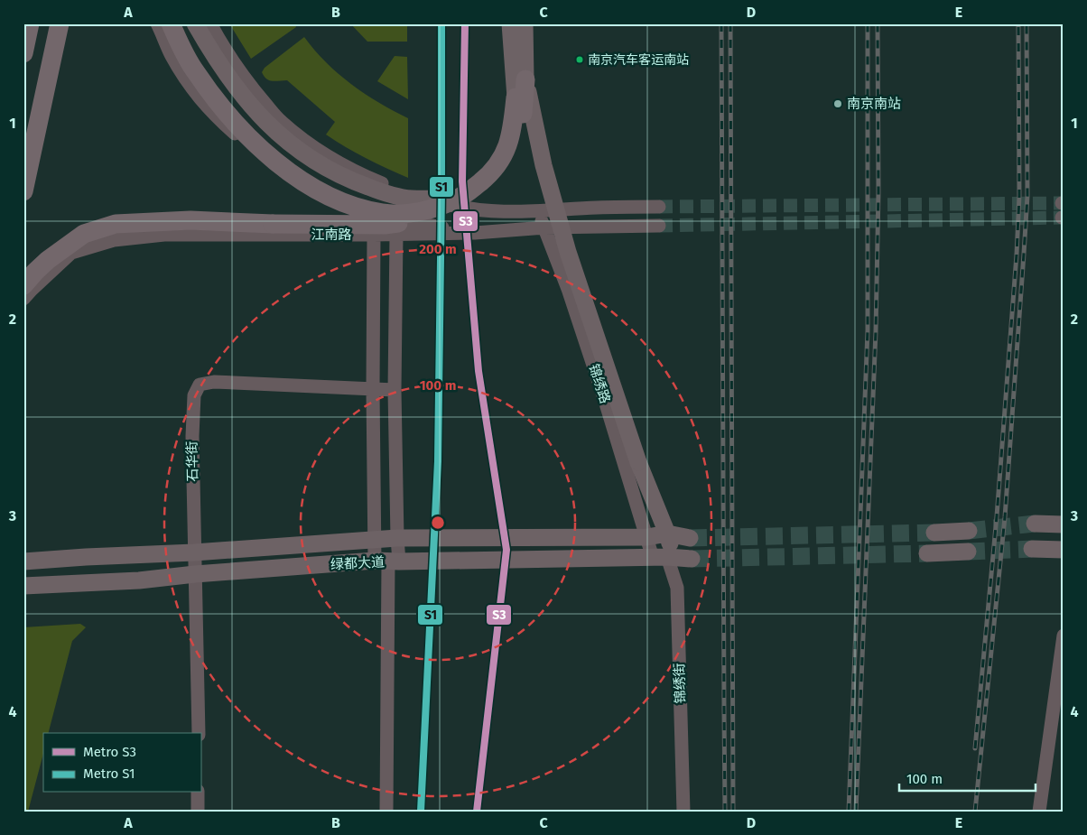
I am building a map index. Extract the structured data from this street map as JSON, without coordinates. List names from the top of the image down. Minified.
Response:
{"streets":{"main road":["绿都大道"],"street":["江南路","锦绣路","石华街","锦绣街"]},"crossings":[["江南路","锦绣路"],["锦绣路","绿都大道"],["锦绣路","锦绣街"],["石华街","绿都大道"],["绿都大道","锦绣街"]],"places":["南京汽车客运南站","南京南站"],"lines":["metro line S3","metro line S1"],"legend":["Metro S3","Metro S1"],"scale_bar":"100 m","grid":{"columns":["A","B","C","D","E"],"rows":["1","2","3","4"]},"rings":["200 m","100 m"]}
